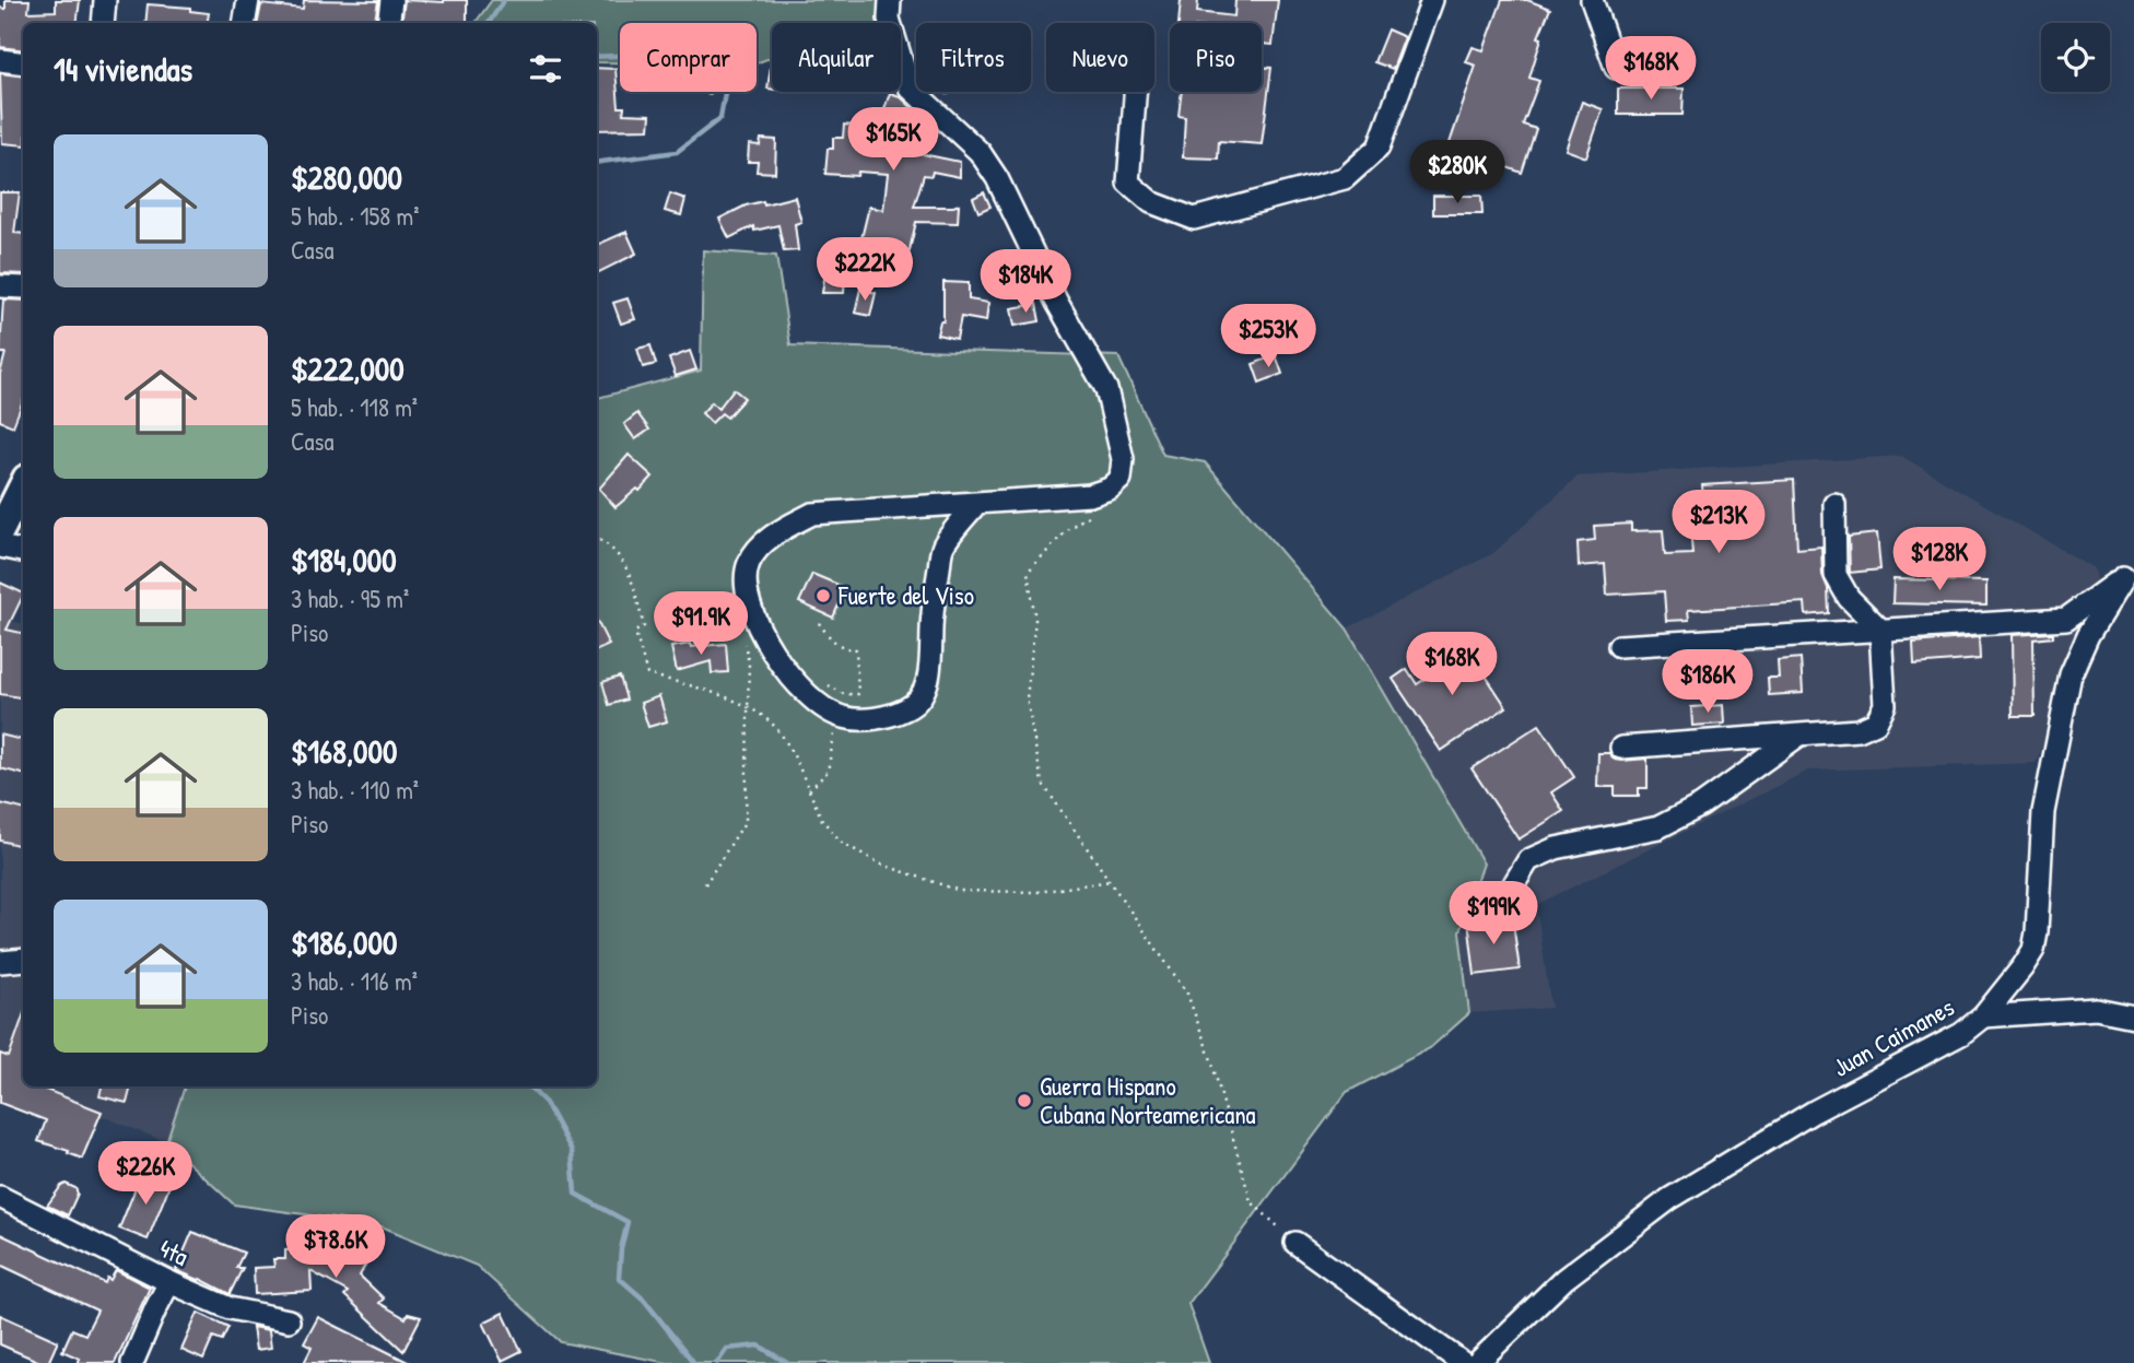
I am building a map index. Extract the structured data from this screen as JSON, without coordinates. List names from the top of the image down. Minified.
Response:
{"streets":{"street":["Juan Caimanes","4ta"]},"places":["Fuerte del Viso","Guerra Hispano Cubana Norteamericana"],"page":{"chip":["Comprar","Alquilar","Filtros","Nuevo","Piso"],"heading":"14 viviendas","price":["$168K","$165K","$280K","$222K","$184K","$253K","$213K","$128K","$91.9K","$168K","$186K","$199K","$226K","$78.6K"],"list":[{"name":"$280,000","note":"5 hab. · 158 m² · Casa"},{"name":"$222,000","note":"5 hab. · 118 m² · Casa"},{"name":"$184,000","note":"3 hab. · 95 m² · Piso"},{"name":"$168,000","note":"3 hab. · 110 m² · Piso"},{"name":"$186,000","note":"3 hab. · 116 m² · Piso"}]}}
